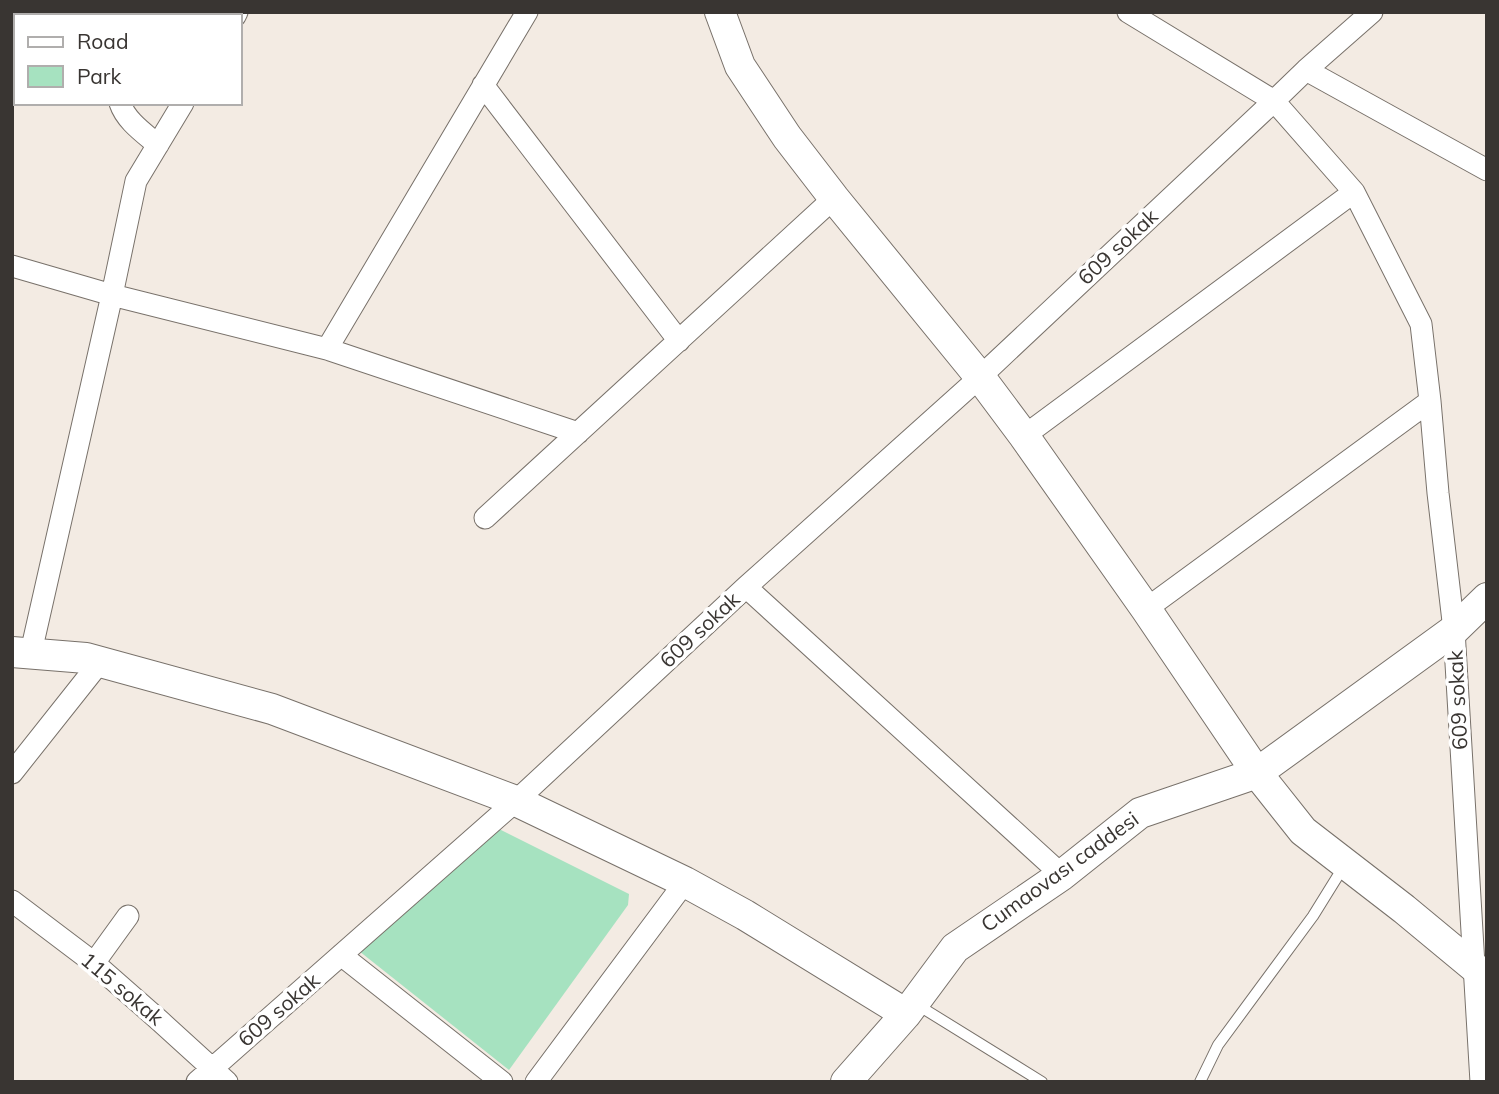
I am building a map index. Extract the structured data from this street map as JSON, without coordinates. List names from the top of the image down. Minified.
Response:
{"streets":{"street":["609 sokak","Cumaovası caddesi","115 sokak"]},"crossings":[["609 sokak","Cumaovası caddesi"],["609 sokak","115 sokak"]],"legend":["Road","Park"]}
